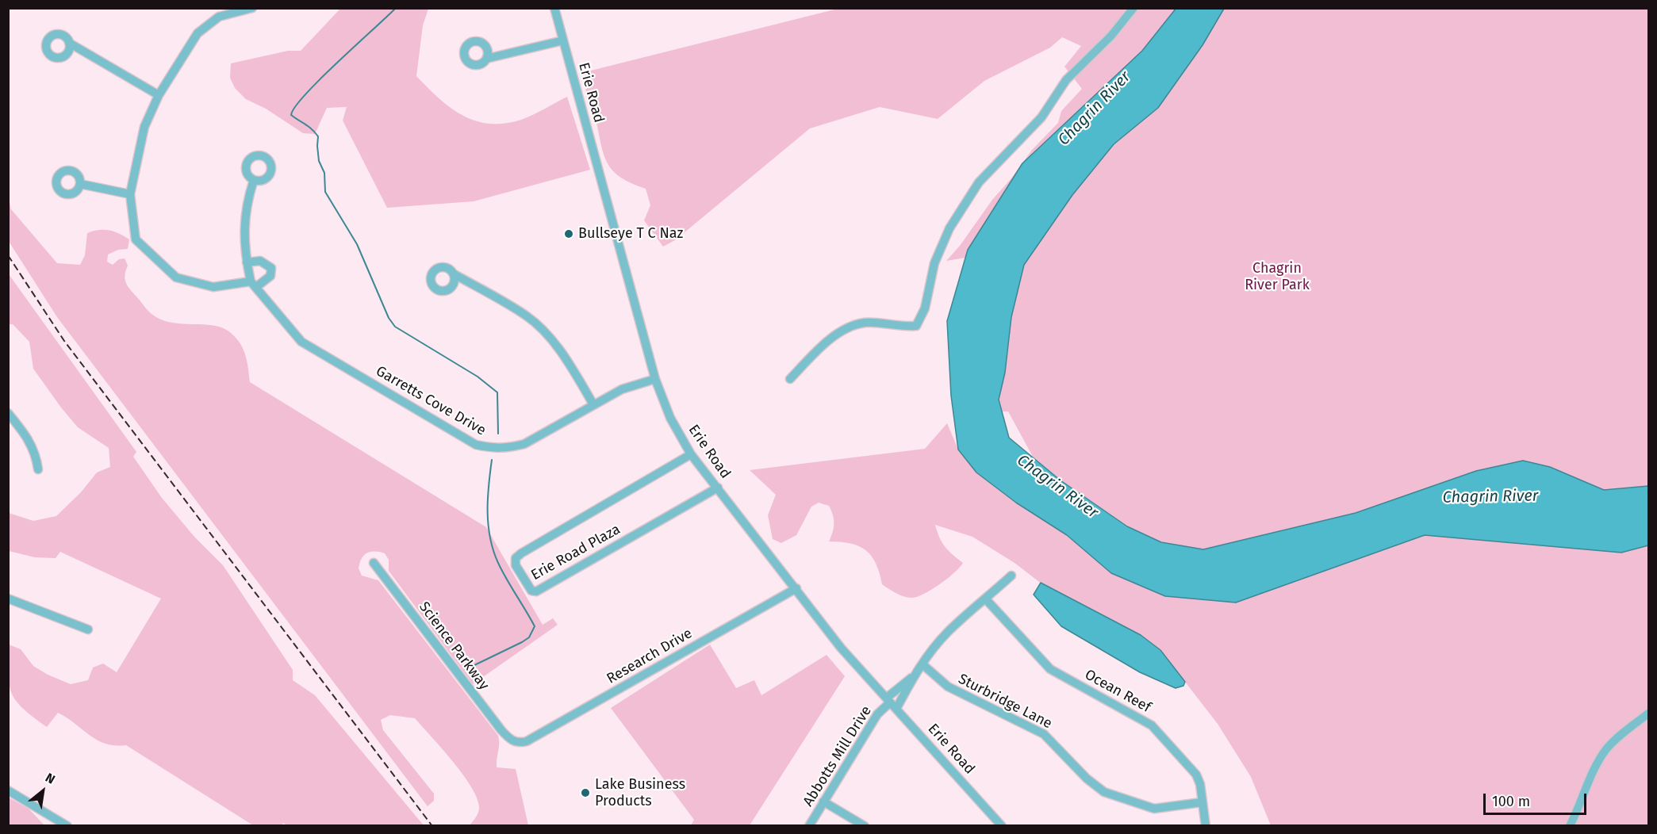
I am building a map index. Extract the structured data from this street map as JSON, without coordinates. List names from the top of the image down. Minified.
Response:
{"streets":{"street":["Erie Road","Garretts Cove Drive","Erie Road Plaza","Science Parkway","Research Drive","Ocean Reef","Sturbridge Lane","Abbotts Mill Drive"]},"crossings":[["Erie Road","Garretts Cove Drive"],["Erie Road","Erie Road Plaza"],["Erie Road","Research Drive"],["Erie Road","Abbotts Mill Drive"],["Science Parkway","Research Drive"],["Ocean Reef","Sturbridge Lane"]],"water":["Chagrin River"],"parks":["Chagrin River Park"],"places":["Bullseye T C Naz","Lake Business Products"],"scale_bar":"100 m","north":"top right"}
